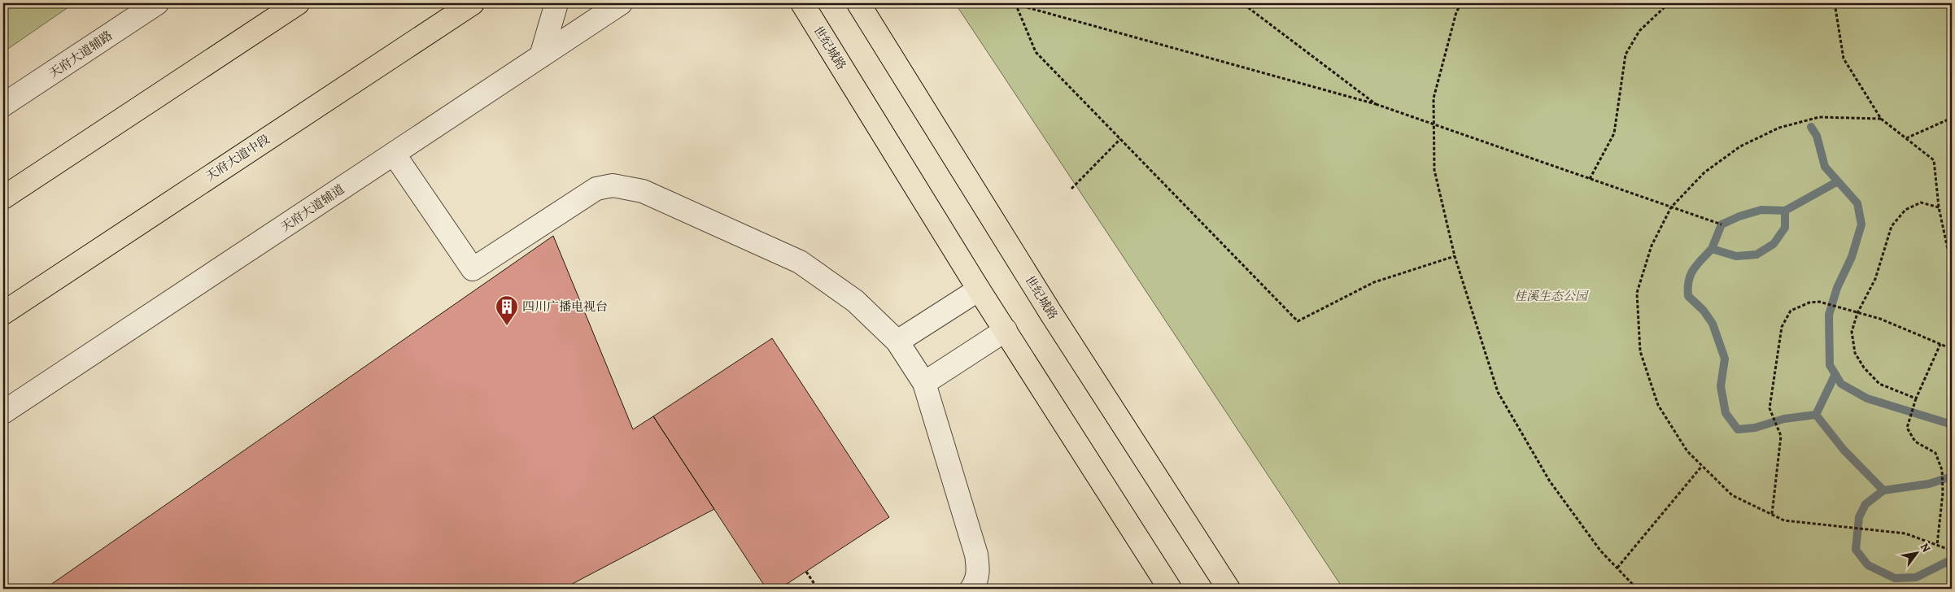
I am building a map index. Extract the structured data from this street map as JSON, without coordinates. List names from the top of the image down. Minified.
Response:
{"streets":{"main road":["世纪城路","天府大道中段"],"street":["天府大道辅路","天府大道辅道"]},"parks":["桂溪生态公园"],"places":{"building":["四川广播电视台"]},"north":"top right"}
